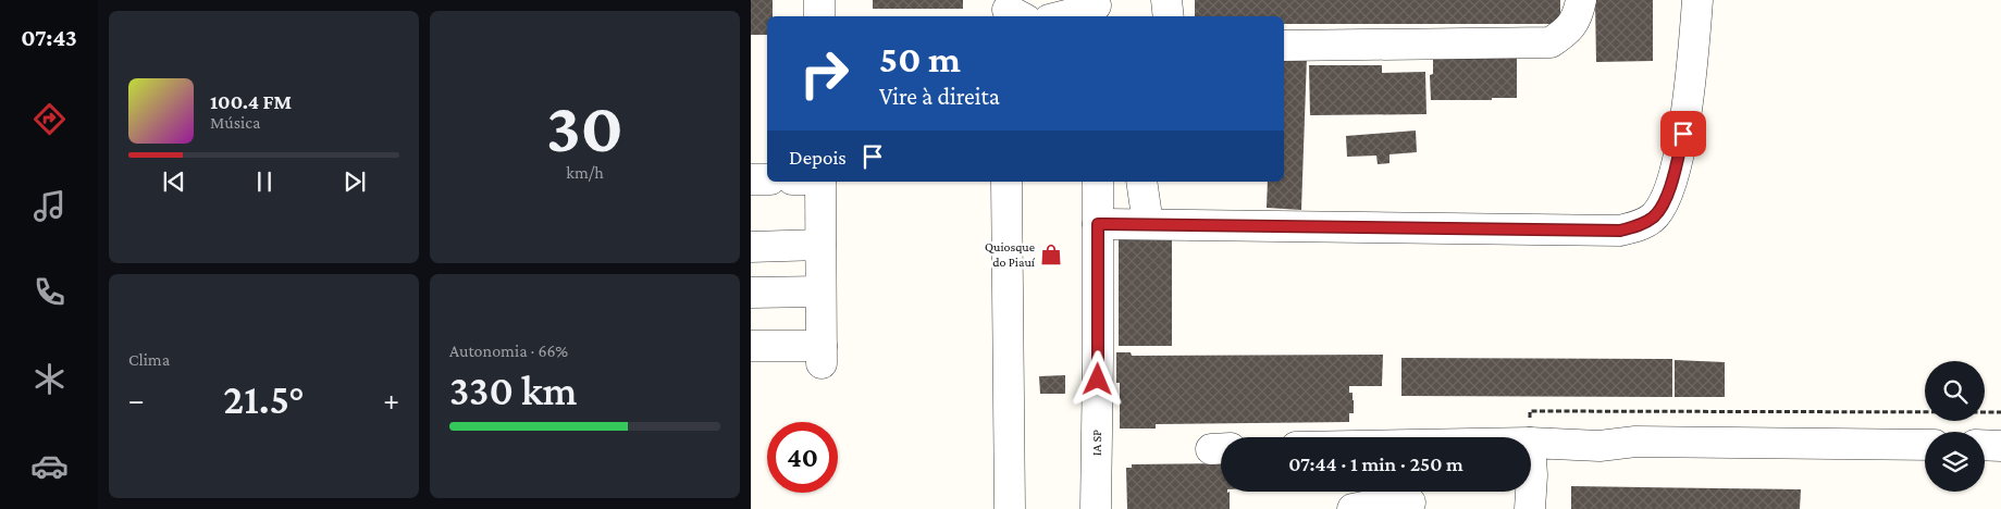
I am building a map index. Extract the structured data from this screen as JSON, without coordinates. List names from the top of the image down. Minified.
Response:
{"streets":{"street":["IA SP"]},"places":{"shop":["Quiosque do Piauí"]},"page":{"tabs":"07:43","tile":[["30","km/h"],"Clima",["Autonomia · 66%","330 km"]],"turn":["50 m","Vire à direita"],"song":["100.4 FM","Música"],"then":"Depois","heat":["−","21.5°","+"],"limit":"40","trip":"07:44 · 1 min · 250 m"}}
